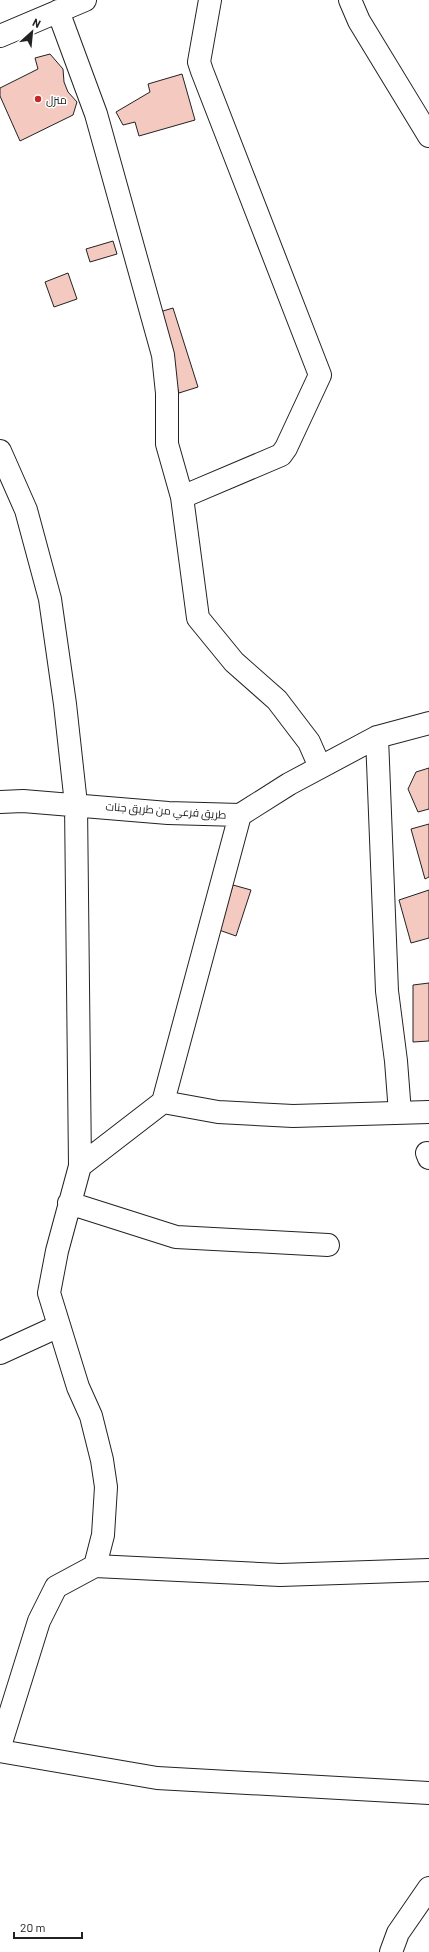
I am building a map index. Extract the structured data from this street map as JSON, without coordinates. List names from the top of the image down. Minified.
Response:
{"streets":{"street":["طريق فرعي من طريق جنات"]},"places":["منزل"],"scale_bar":"20 m","north":"top right"}
